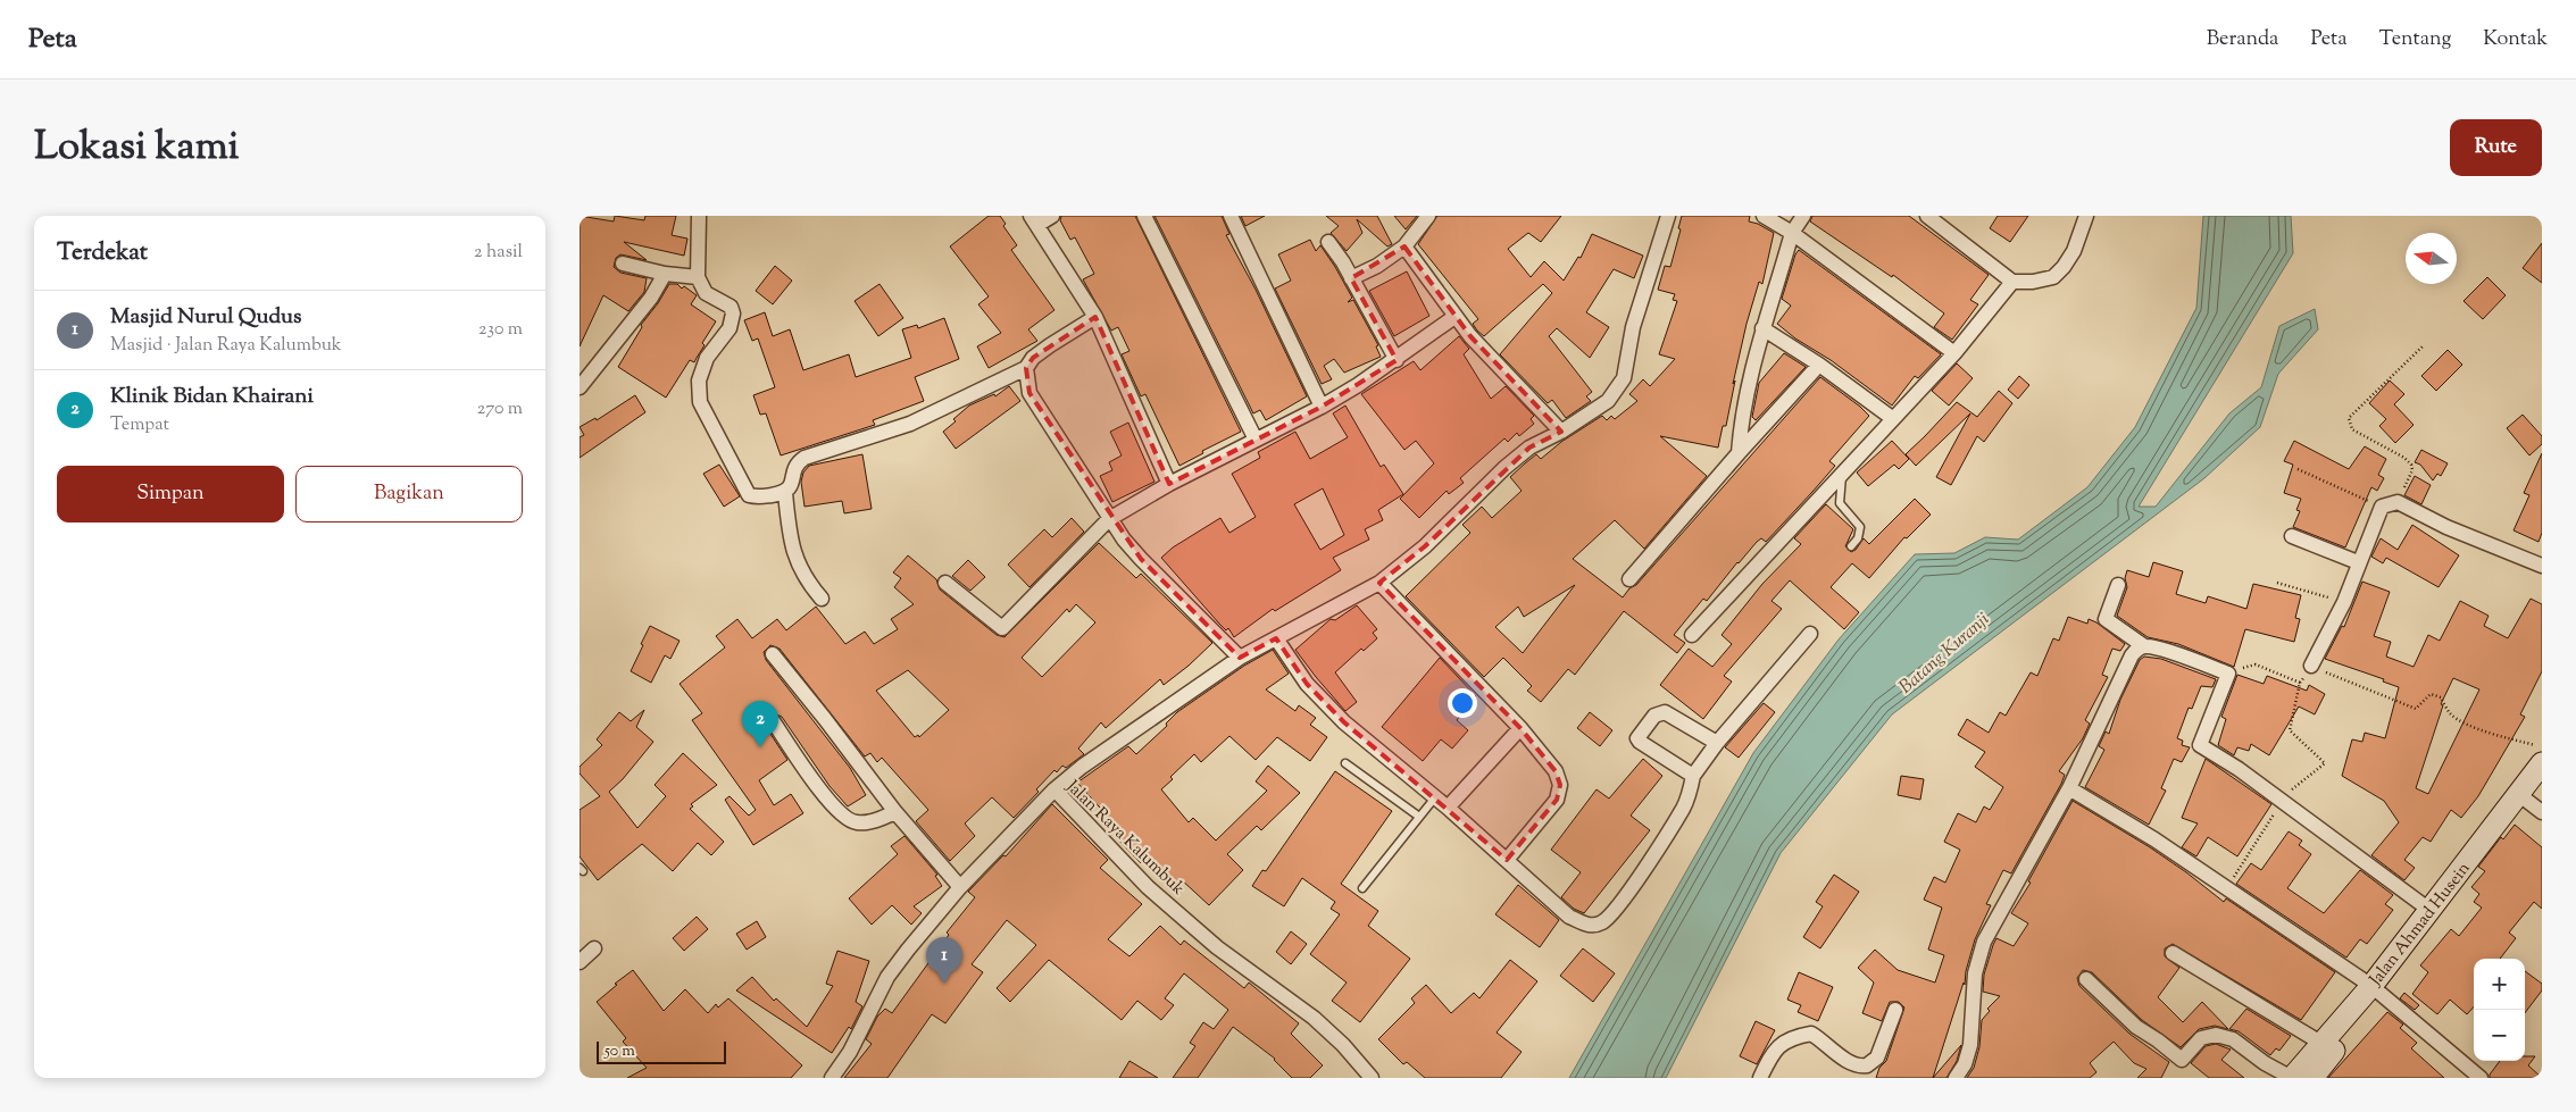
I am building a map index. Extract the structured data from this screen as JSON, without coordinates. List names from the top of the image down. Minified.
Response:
{"streets":{"main road":["Jalan Ahmad Husein"],"street":["Jalan Raya Kalumbuk"]},"water":["Batang Kuranji"],"scale_bar":"50 m","north":"left","page":{"header":"Peta","nav":["Beranda","Peta","Tentang","Kontak"],"title":"Lokasi kami","buttons":["Rute",["Simpan","Bagikan"]],"heading":["Terdekat","2 hasil"],"list":[{"mark":"1","name":"Masjid Nurul Qudus","note":"Masjid · Jalan Raya Kalumbuk","value":"230 m"},{"mark":"2","name":"Klinik Bidan Khairani","note":"Tempat","value":"270 m"}],"pins":["2","1"],"map_buttons":["+","−"],"scale":"50 m"}}
